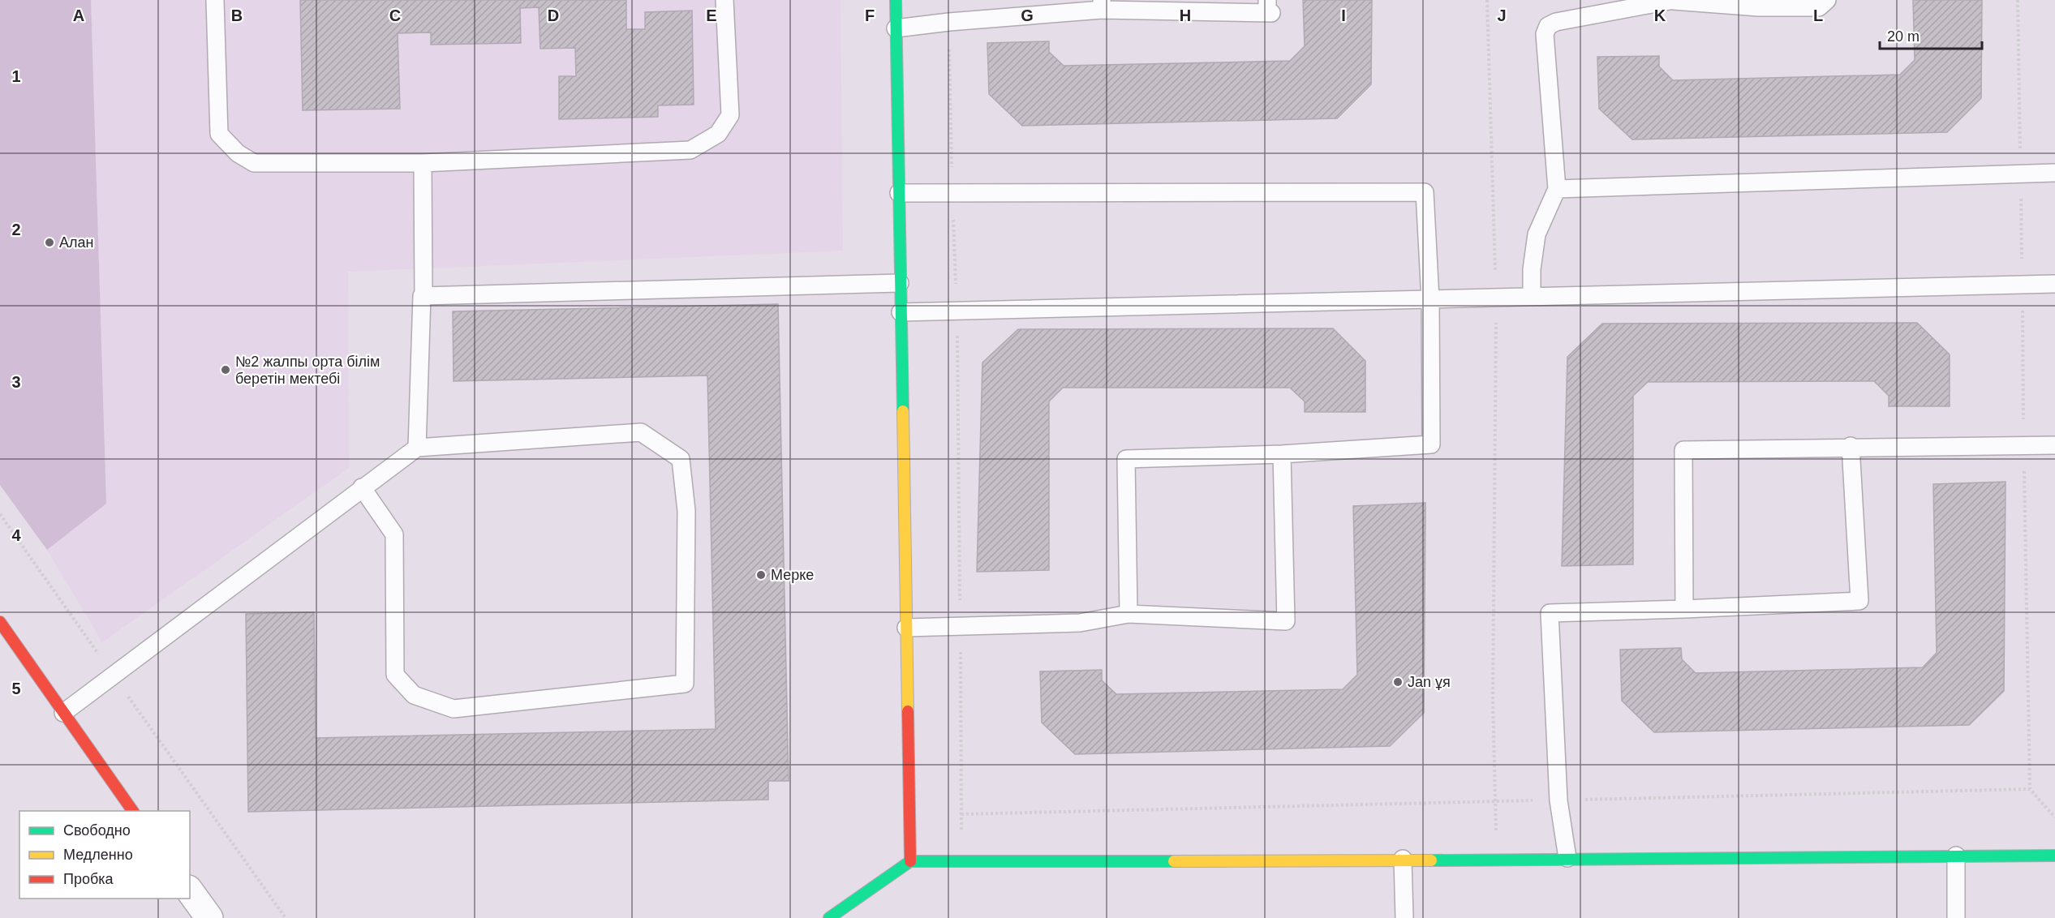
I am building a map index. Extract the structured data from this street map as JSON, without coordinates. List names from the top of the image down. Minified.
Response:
{"places":["Алан","№2 жалпы орта білім беретін мектебі","Мерке","Jan ұя"],"legend":["Свободно","Медленно","Пробка"],"scale_bar":"20 m","grid":{"columns":["A","B","C","D","E","F","G","H","I","J","K","L"],"rows":["1","2","3","4","5"]}}
